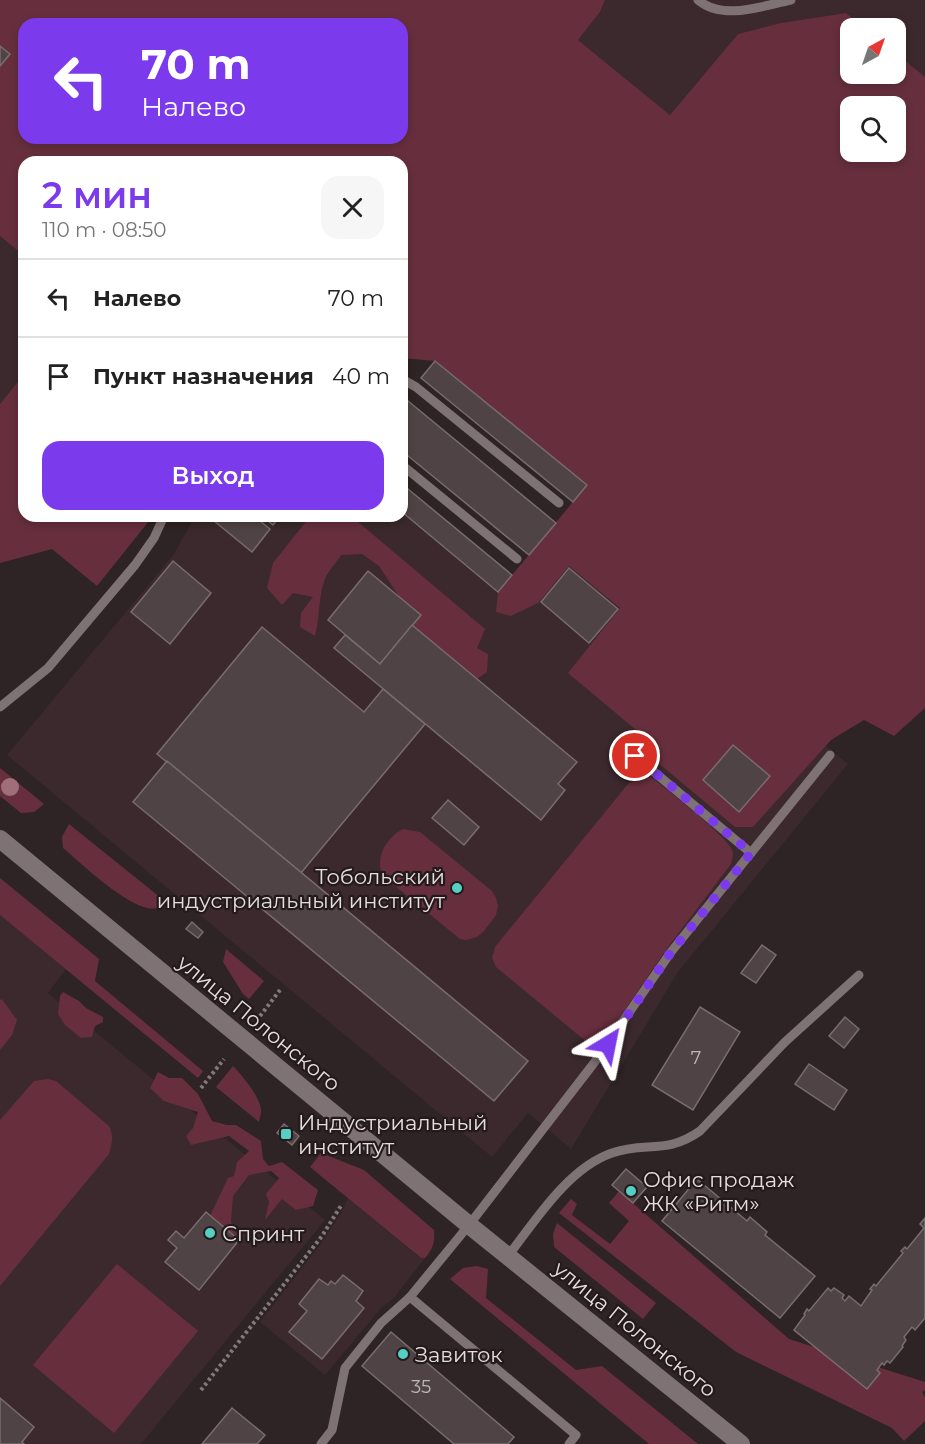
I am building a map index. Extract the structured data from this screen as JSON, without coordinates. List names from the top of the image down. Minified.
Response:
{"streets":{"main road":["улица Полонского"]},"places":{"other":["Тобольский индустриальный институт","Офис продаж ЖК «Ритм»","Спринт","Завиток"],"transit":["Индустриальный институт"]},"house_numbers":["7","35"],"north":"top right","page":{"turn":["70 m","Налево"],"heading":["2 мин","110 m · 08:50"],"list":[{"name":"Налево","value":"70 m"},{"name":"Пункт назначения","value":"40 m"}],"buttons":"Выход"}}
